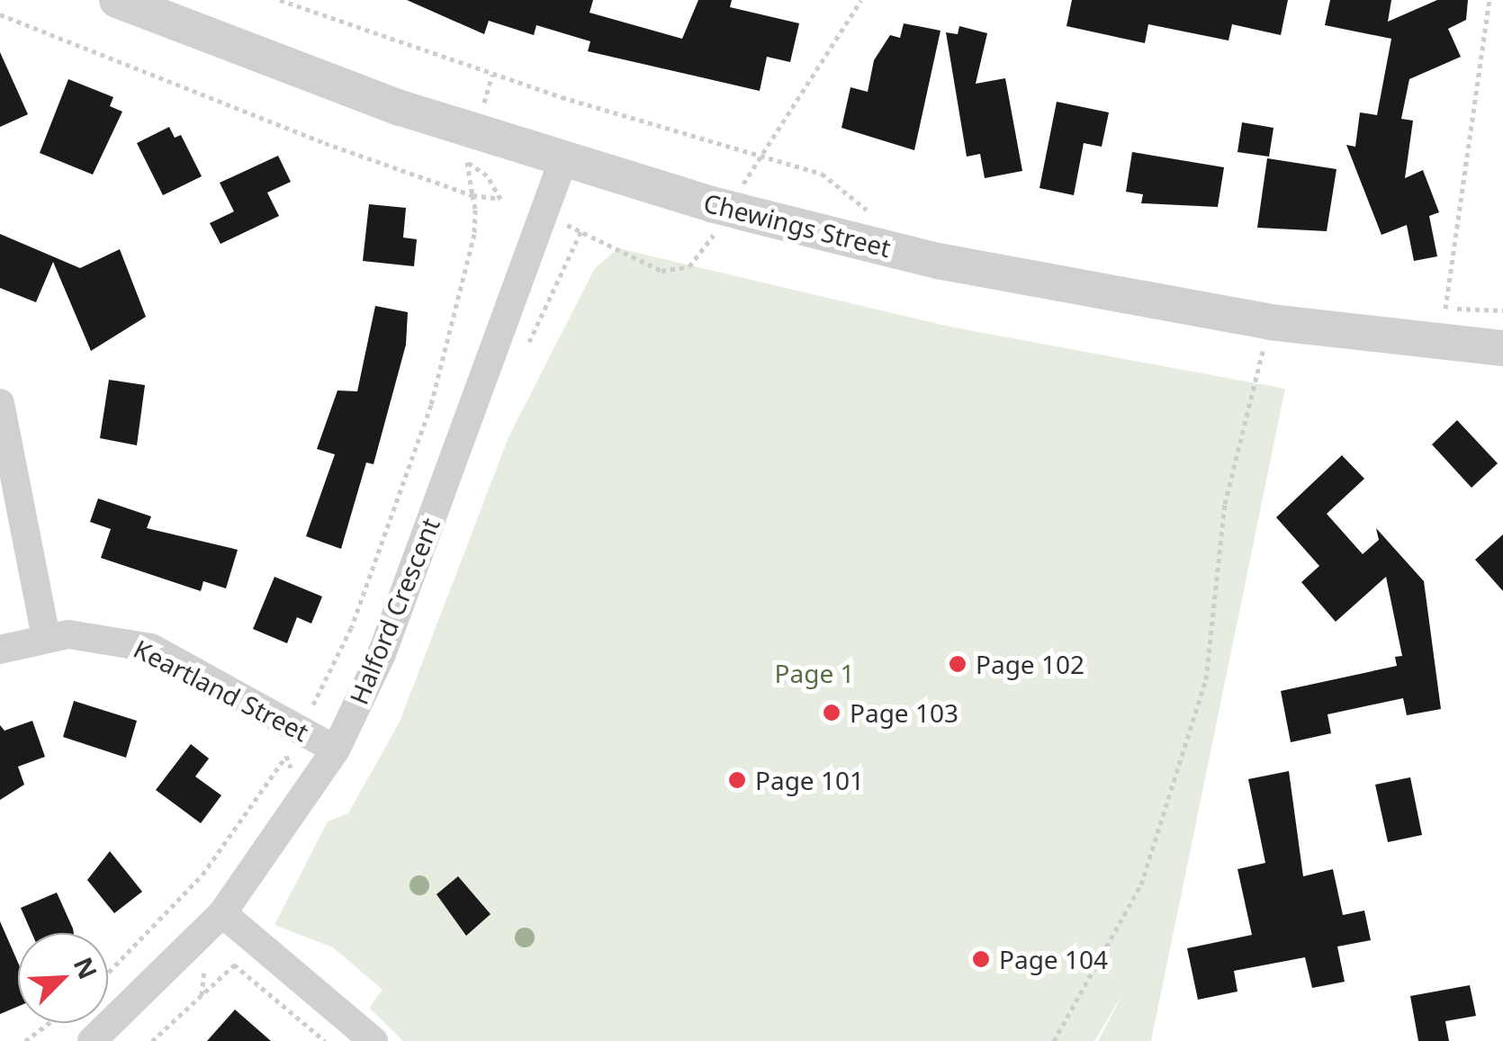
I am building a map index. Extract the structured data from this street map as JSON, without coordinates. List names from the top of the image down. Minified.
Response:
{"streets":{"street":["Chewings Street","Halford Crescent","Keartland Street"]},"crossings":[["Chewings Street","Halford Crescent"],["Halford Crescent","Keartland Street"]],"parks":["Page 1"],"places":["Page 102","Page 103","Page 101","Page 104"],"north":"top right"}
